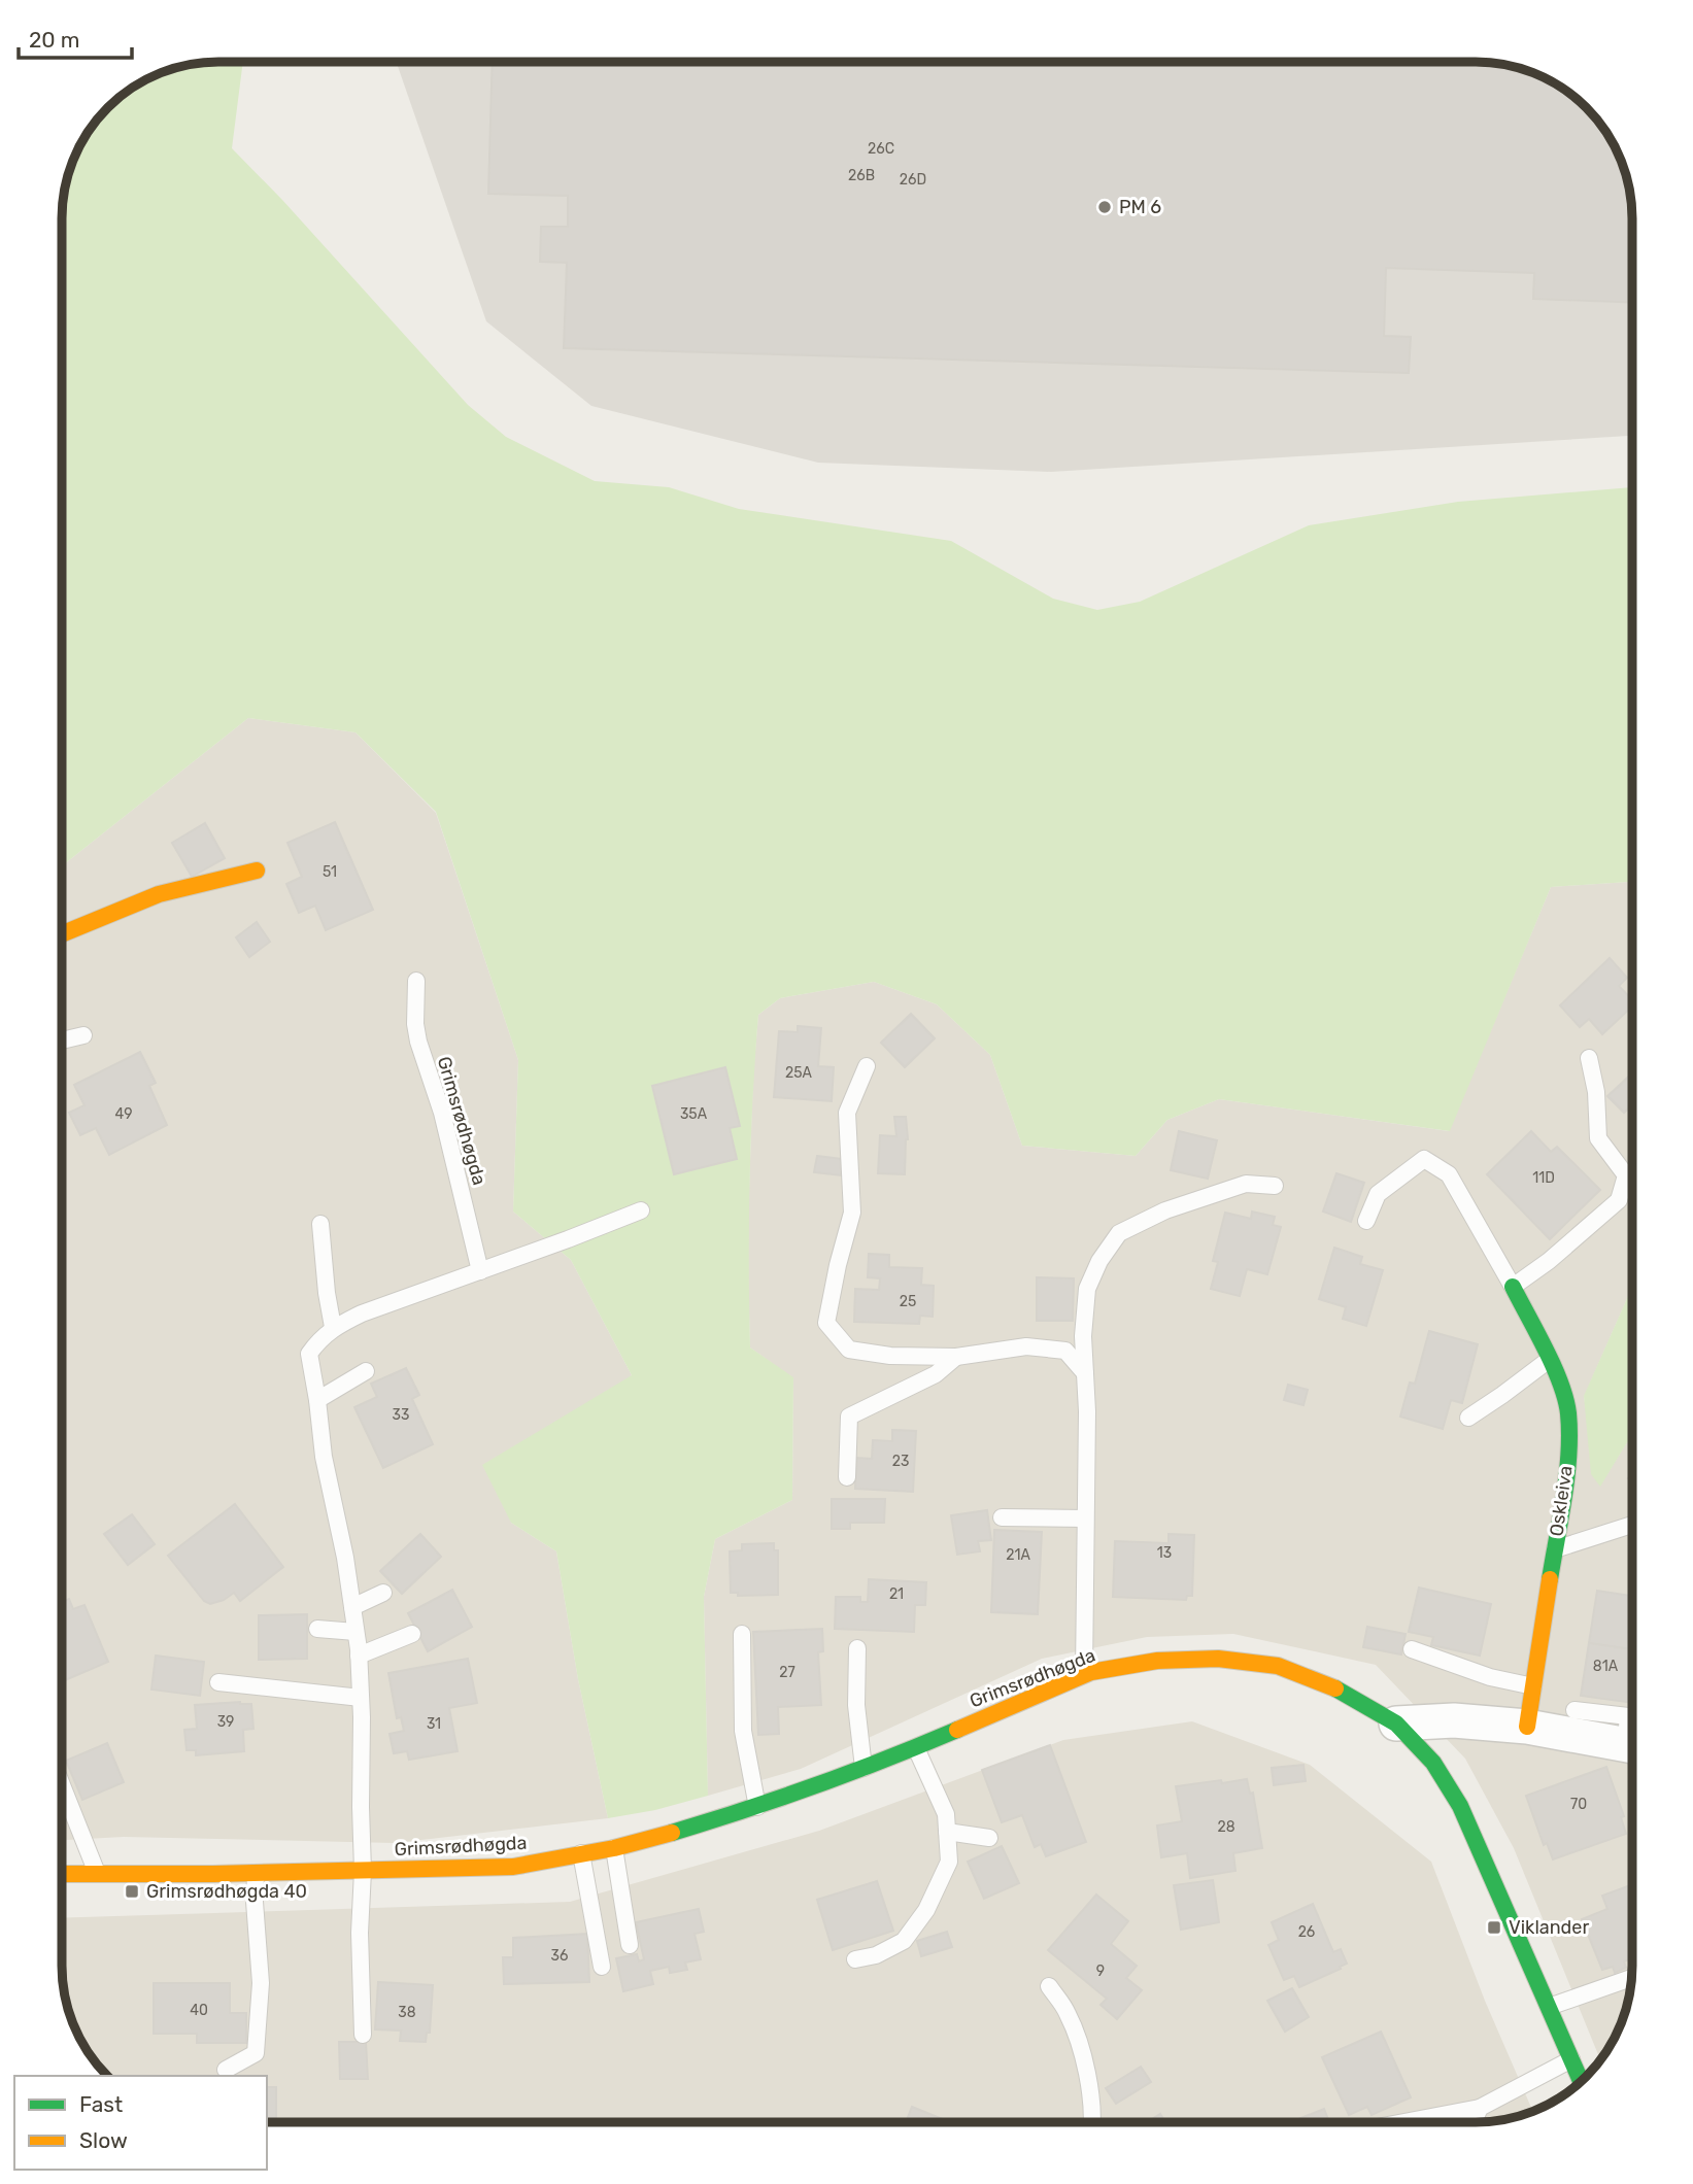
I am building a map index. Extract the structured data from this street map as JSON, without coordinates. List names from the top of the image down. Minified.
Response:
{"streets":{"main road":["Grimsrødhøgda","Oskleiva"]},"places":{"other":["PM 6"],"transit":["Grimsrødhøgda 40","Viklander"]},"house_numbers":["26C","26B","26D","51","25A","49","35A","11D","25","33","23","13","21A","21","81A","27","39","31","70","28","26","36","9","40","38"],"legend":["Fast","Slow"],"scale_bar":"20 m"}
